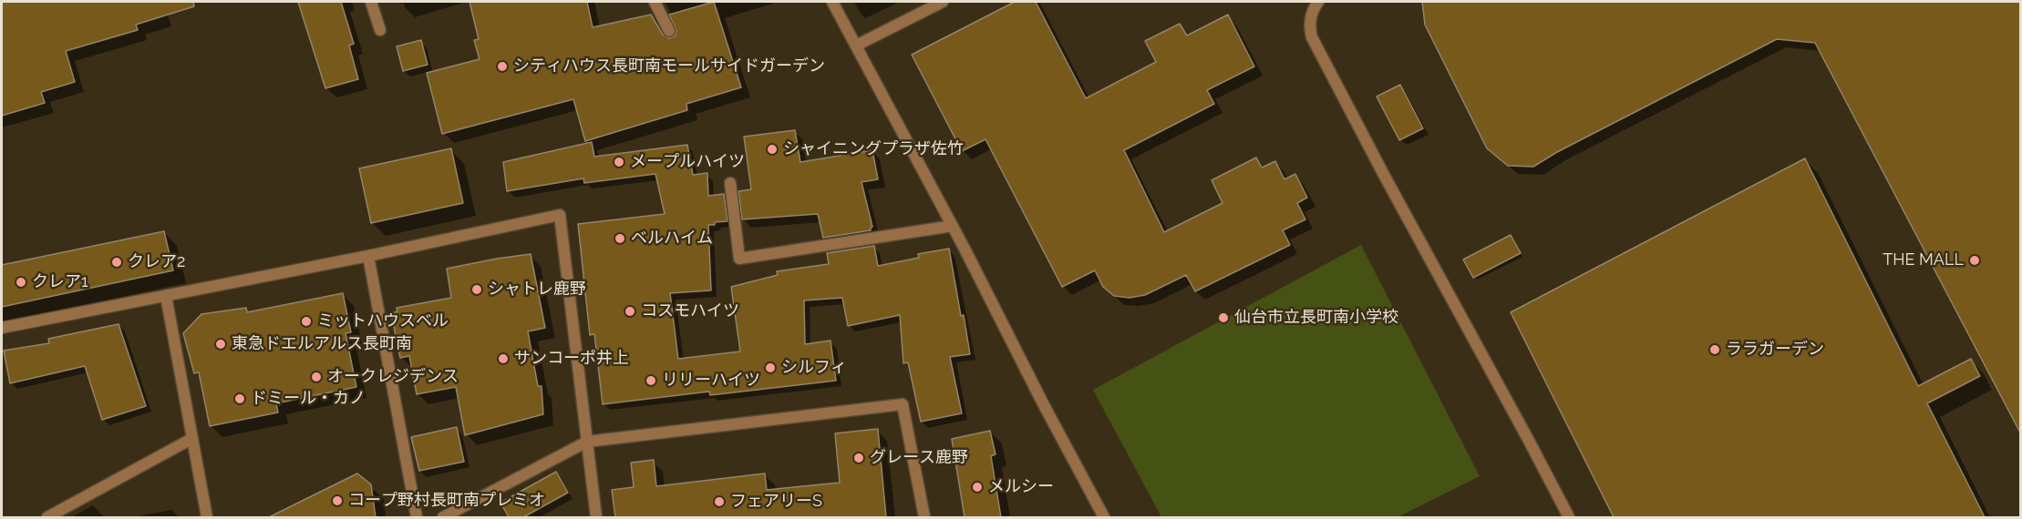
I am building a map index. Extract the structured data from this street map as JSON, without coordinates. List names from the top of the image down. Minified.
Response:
{"places":["シティハウス長町南モールサイドガーデン","シャイニングプラザ佐竹","メープルハイツ","ベルハイム","THE MALL","クレア2","クレア1","シャトレ鹿野","コスモハイツ","仙台市立長町南小学校","ミットハウスベル","東急ドエルアルス長町南","ララガーデン","サンコーポ井上","シルフィ","オークレジデンス","リリーハイツ","ドミール・カノ","グレース鹿野","メルシー","コープ野村長町南プレミオ","フェアリーS"]}
